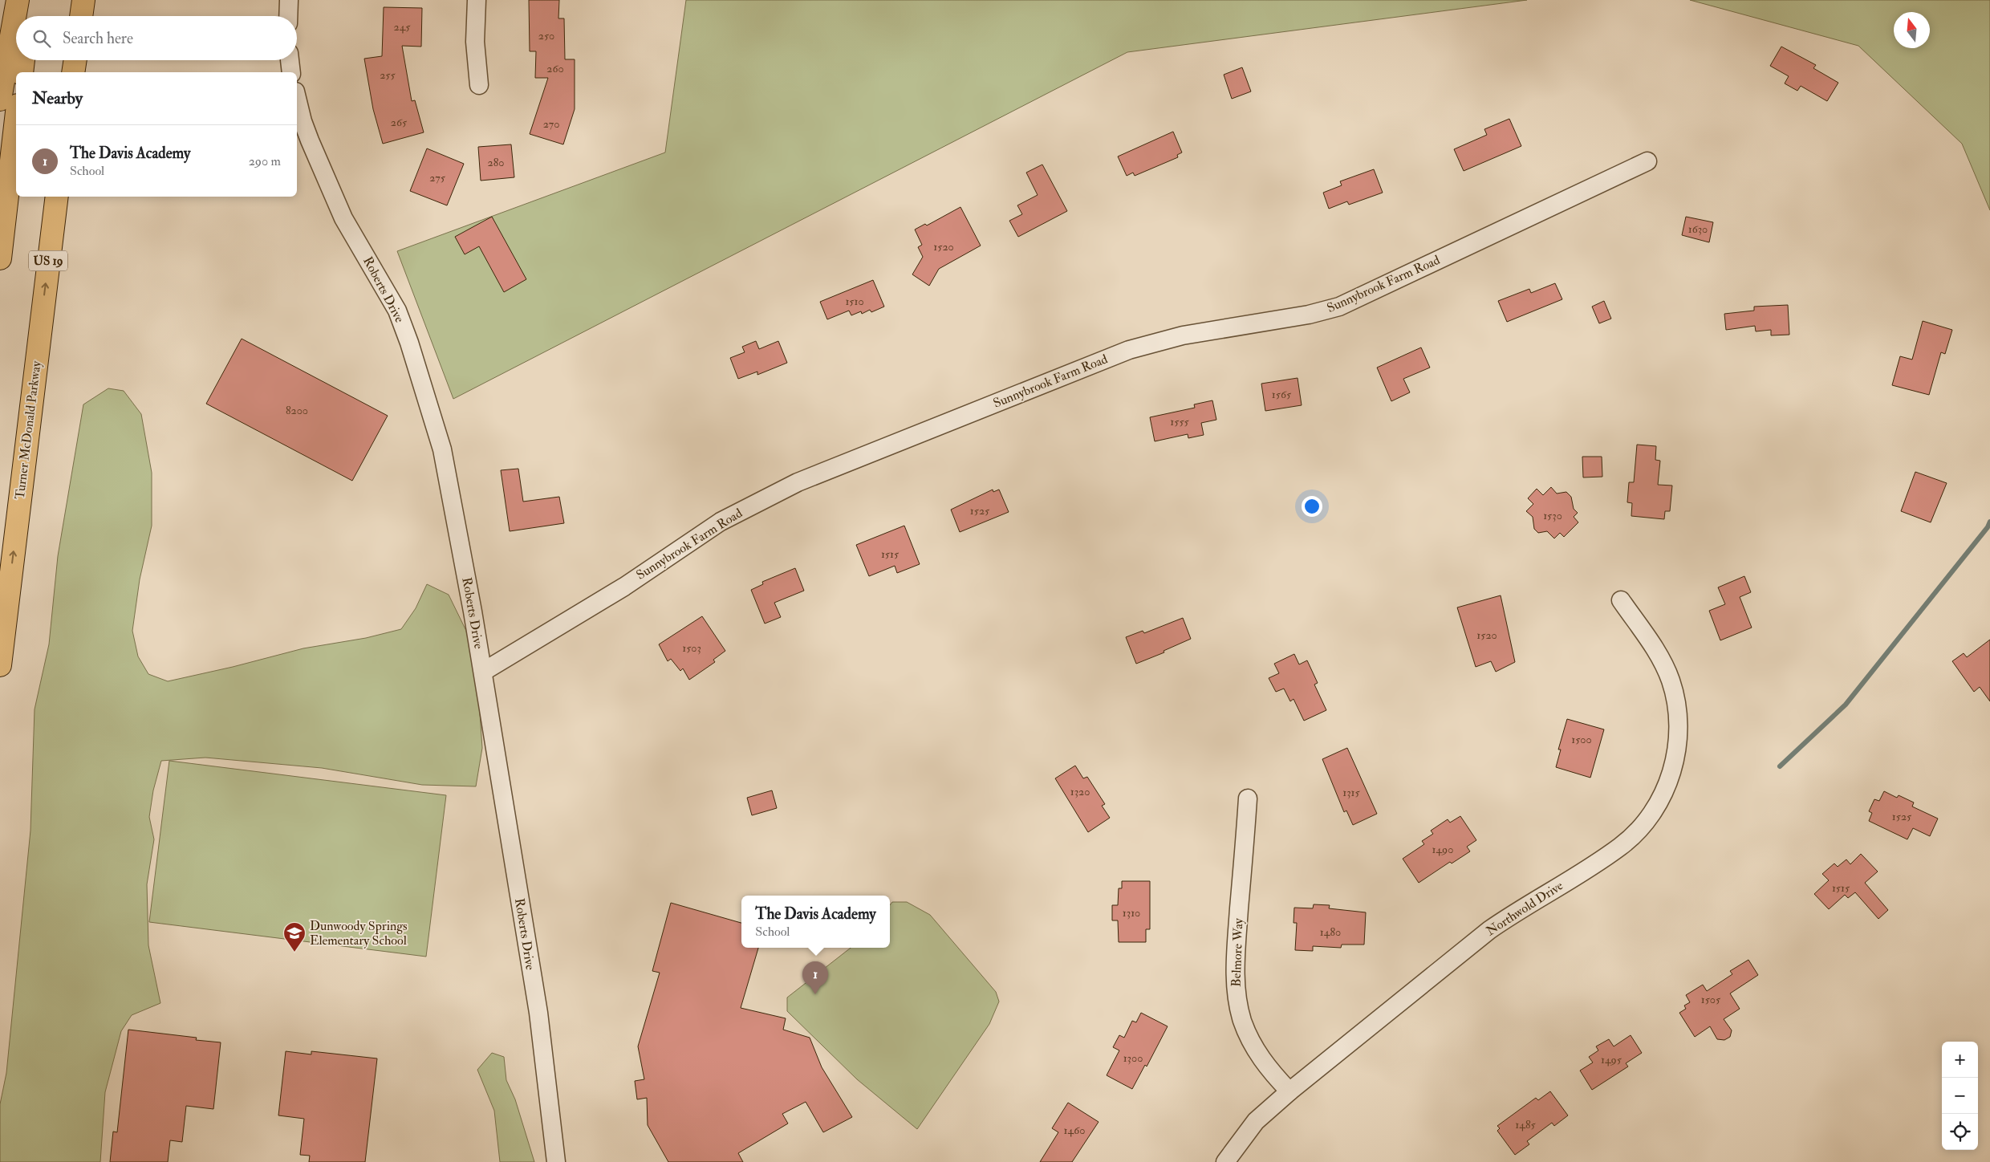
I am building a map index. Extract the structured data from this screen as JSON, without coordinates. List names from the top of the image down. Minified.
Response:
{"streets":{"highway":["US 19","Turner McDonald Parkway"],"street":["Sunnybrook Farm Road","Roberts Drive","Northwold Drive","Belmore Way"]},"crossings":[["Sunnybrook Farm Road","Roberts Drive"],["Northwold Drive","Belmore Way"]],"one_way":["Turner McDonald Parkway"],"places":{"school or university":["Dunwoody Springs Elementary School"]},"house_numbers":["245","250","260","255","265","270","280","275","1630","1520","1510","1565","8200","1555","1525","1530","1515","1520","1503","1500","1320","1315","1525","1490","1515","1310","1480","1505","1300","1495","1485","1460"],"north":"top","page":{"search":"Search here","heading":"Nearby","list":[{"mark":"1","name":"The Davis Academy","note":"School","value":"290 m"}],"popup":["The Davis Academy","School"],"pins":"1","map_buttons":["+","−"]}}
